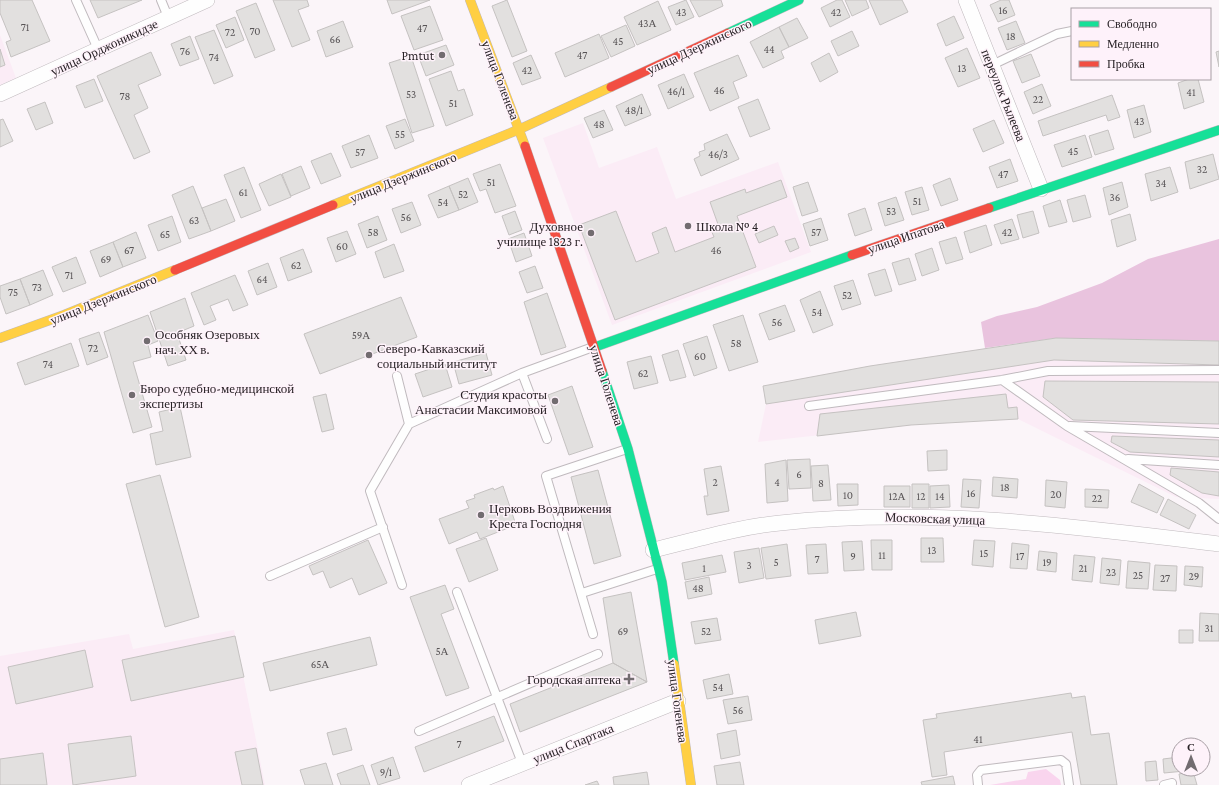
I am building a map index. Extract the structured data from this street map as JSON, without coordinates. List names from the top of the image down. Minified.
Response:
{"streets":{"street":["улица Дзержинского","улица Орджоникидзе","улица Голенева","переулок Рылеева","улица Ипатова","Московская улица","улица Спартака"]},"crossings":[["улица Дзержинского","улица Голенева"],["улица Голенева","улица Ипатова"],["улица Голенева","Московская улица"],["улица Голенева","улица Спартака"],["переулок Рылеева","улица Ипатова"]],"places":{"other":["Pmtut","Школа № 4","Духовное училище 1823 г.","Особняк Озеровых нач. ХХ в.","Северо-Кавказский социальный институт","Бюро судебно-медицинской экспертизы","Студия красоты Анастасии Максимовой","Церковь Воздвижения Креста Господня"],"health":["Городская аптека"]},"house_numbers":["16","43","42","43А","71","47","70","72","18","66","45","44","76","47","74","13","42","46","46/1","41","53","78","22","51","48/1","43","48","55","45","57","46/3","32","47","51","34","61","52","36","51","54","53","56","63","58","57","42","65","60","67","46","69","62","71","64","73","75","52","54","56","59А","58","72","60","74","62","6","2","4","8","18","16","20","10","12А","12","14","22","13","15","11","9","17","7","5","19","3","1","21","23","25","29","27","48","31","69","52","5А","65А","54","56","41","7","9/1"],"legend":["Свободно","Медленно","Пробка"],"north":"top"}
